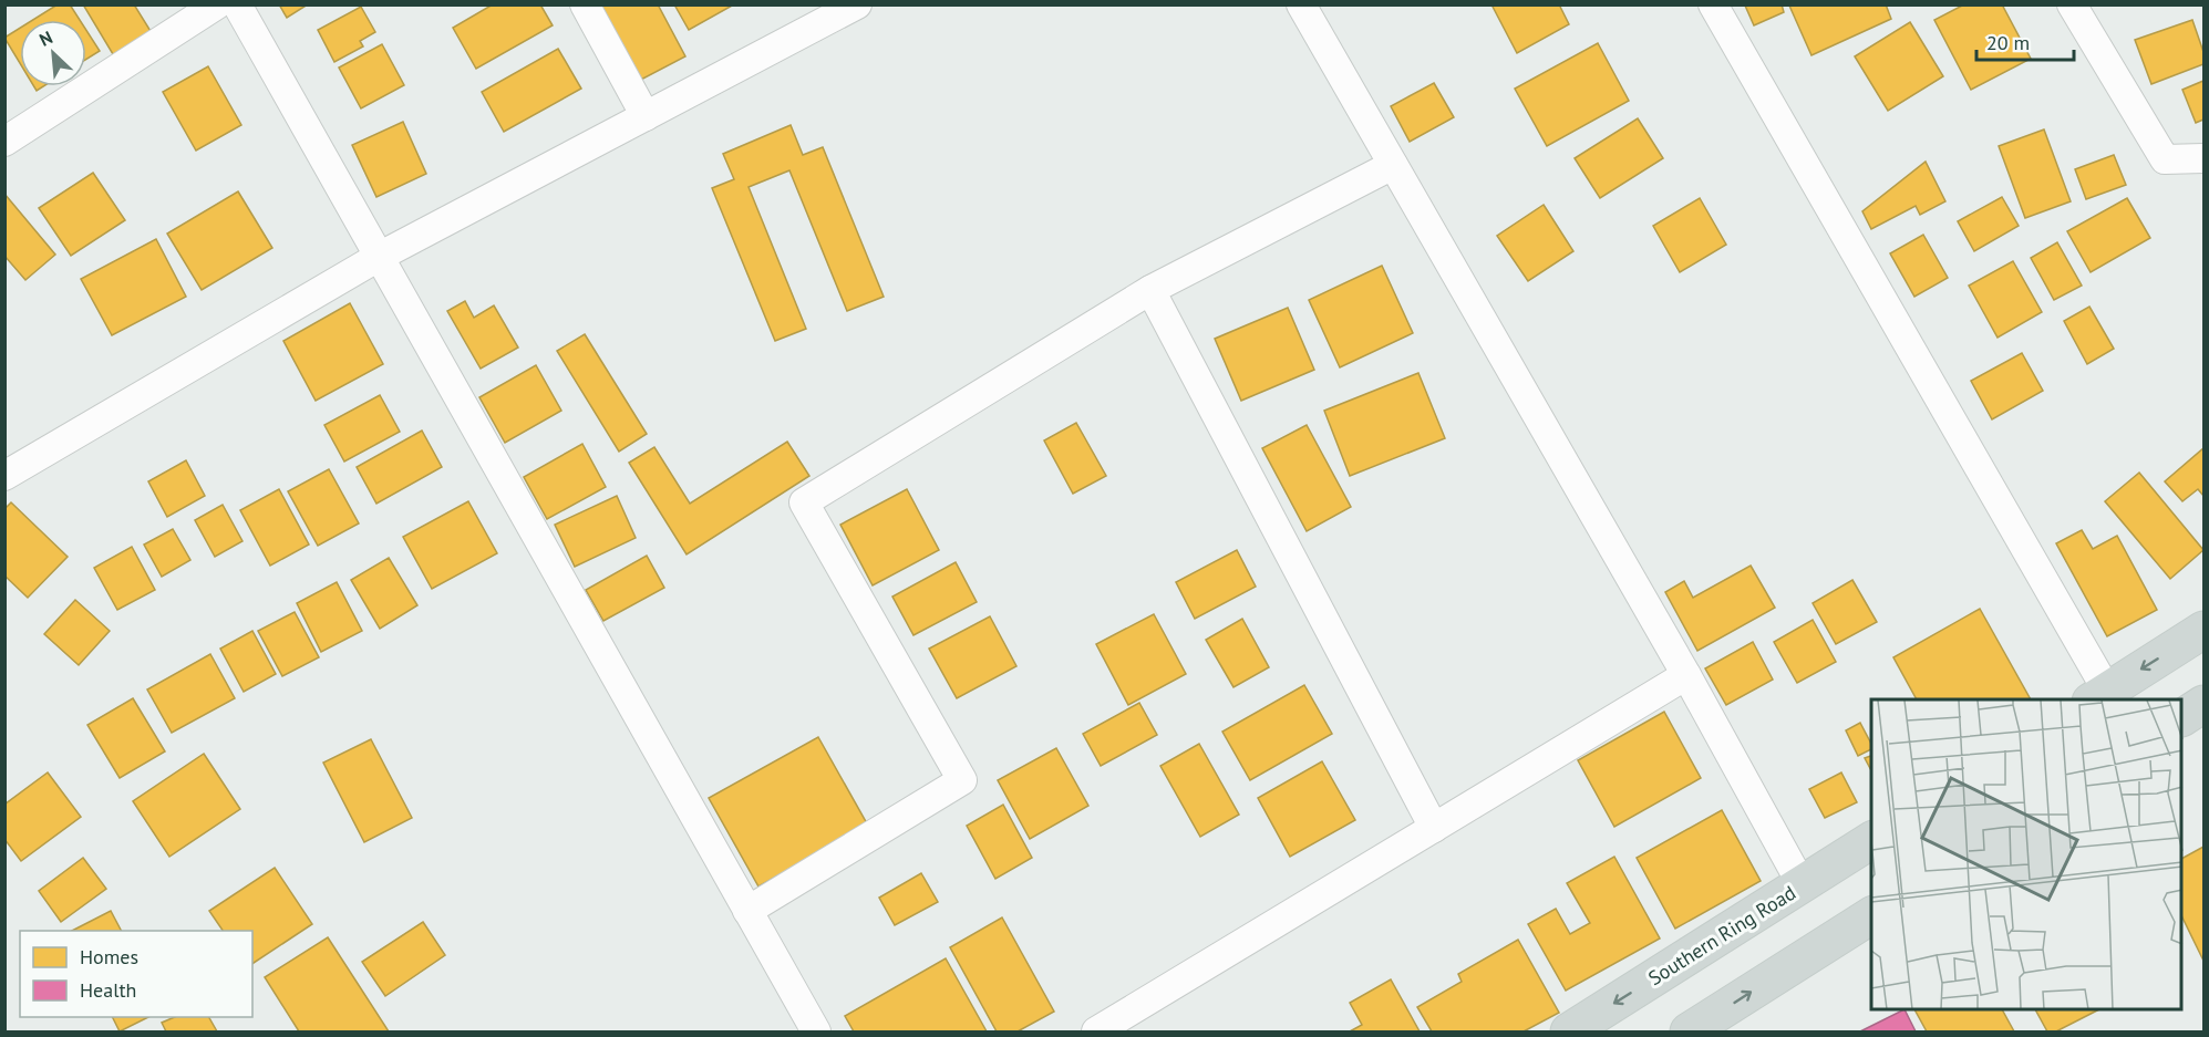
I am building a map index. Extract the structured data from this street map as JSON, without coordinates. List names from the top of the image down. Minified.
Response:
{"streets":{"main road":["Southern Ring Road"]},"legend":["Homes","Health"],"scale_bar":"20 m","north":"top left"}
